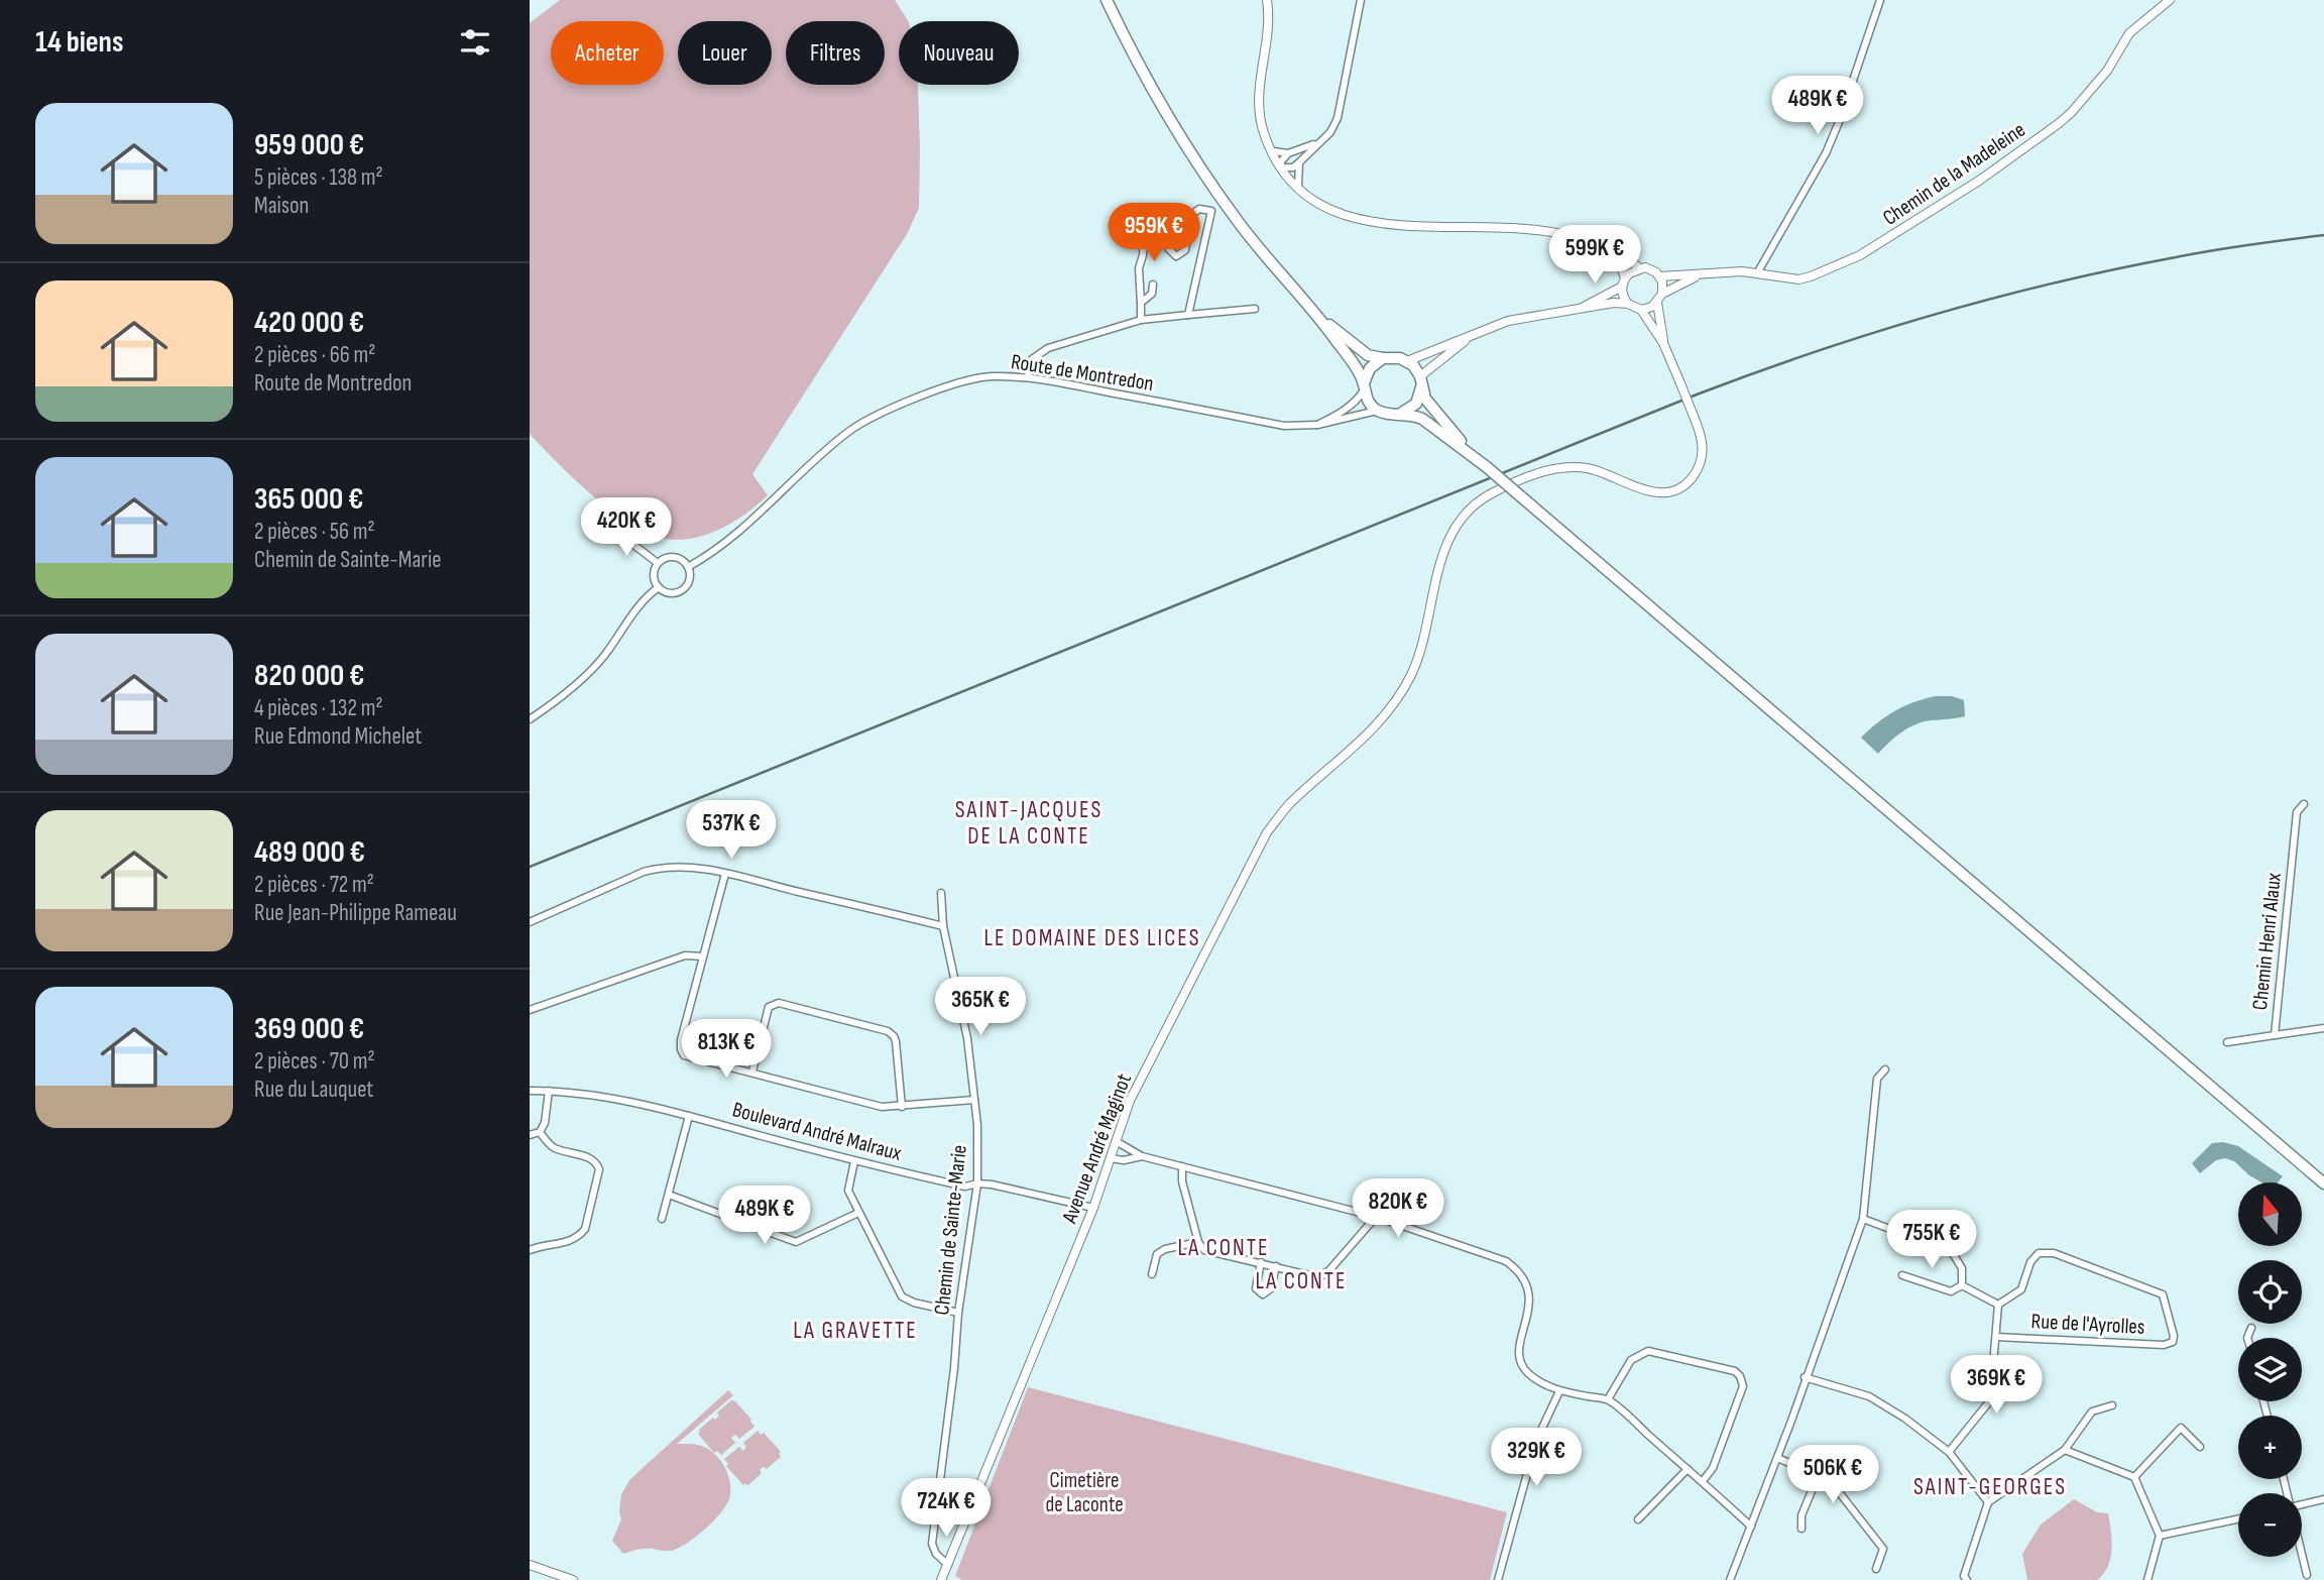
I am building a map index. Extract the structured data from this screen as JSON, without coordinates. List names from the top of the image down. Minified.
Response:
{"streets":{"street":["Chemin de la Madeleine","Route de Montredon","Chemin Henri Alaux","Boulevard André Malraux","Avenue André Maginot","Chemin de Sainte-Marie","Rue de l'Ayrolles"]},"crossings":[["Boulevard André Malraux","Avenue André Maginot"],["Boulevard André Malraux","Chemin de Sainte-Marie"],["Avenue André Maginot","Chemin de Sainte-Marie"]],"districts":["SAINT-JACQUES DE LA CONTE","LE DOMAINE DES LICES","LA CONTE","LA CONTE","LA GRAVETTE","SAINT-GEORGES"],"parks":["Cimetière de Laconte"],"north":"top","page":{"heading":"14 biens","chip":["Acheter","Louer","Filtres","Nouveau"],"price":["489K €","959K €","599K €","420K €","537K €","365K €","813K €","820K €","489K €","755K €","369K €","329K €","506K €","724K €"],"list":[{"name":"959 000 €","note":"5 pièces · 138 m² · Maison"},{"name":"420 000 €","note":"2 pièces · 66 m² · Route de Montredon"},{"name":"365 000 €","note":"2 pièces · 56 m² · Chemin de Sainte-Marie"},{"name":"820 000 €","note":"4 pièces · 132 m² · Rue Edmond Michelet"},{"name":"489 000 €","note":"2 pièces · 72 m² · Rue Jean-Philippe Rameau"},{"name":"369 000 €","note":"2 pièces · 70 m² · Rue du Lauquet"}],"map_buttons":["+","−"]}}
